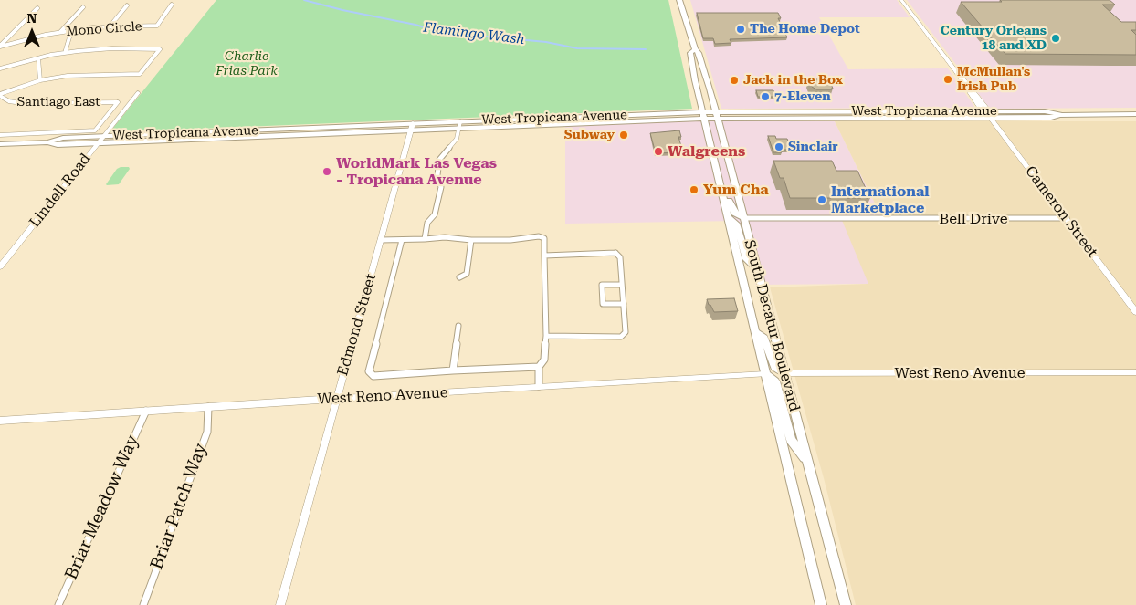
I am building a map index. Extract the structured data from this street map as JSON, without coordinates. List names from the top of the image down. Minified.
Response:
{"streets":{"main road":["West Tropicana Avenue","South Decatur Boulevard"],"street":["Mono Circle","Santiago East","Lindell Road","Cameron Street","Bell Drive","Edmond Street","West Reno Avenue","Briar Patch Way","Briar Meadow Way"]},"crossings":[["West Tropicana Avenue","Lindell Road"],["West Tropicana Avenue","Cameron Street"],["West Tropicana Avenue","Edmond Street"],["West Tropicana Avenue","South Decatur Boulevard"],["Cameron Street","Bell Drive"],["Bell Drive","South Decatur Boulevard"],["Edmond Street","West Reno Avenue"],["South Decatur Boulevard","West Reno Avenue"],["West Reno Avenue","Briar Patch Way"],["West Reno Avenue","Briar Meadow Way"]],"water":["Flamingo Wash"],"parks":["Charlie Frias Park"],"places":["The Home Depot","Century Orleans 18 and XD","McMullan's Irish Pub","Jack in the Box","7-Eleven","Subway","Sinclair","Walgreens","WorldMark Las Vegas - Tropicana Avenue","Yum Cha","International Marketplace"],"north":"top"}
